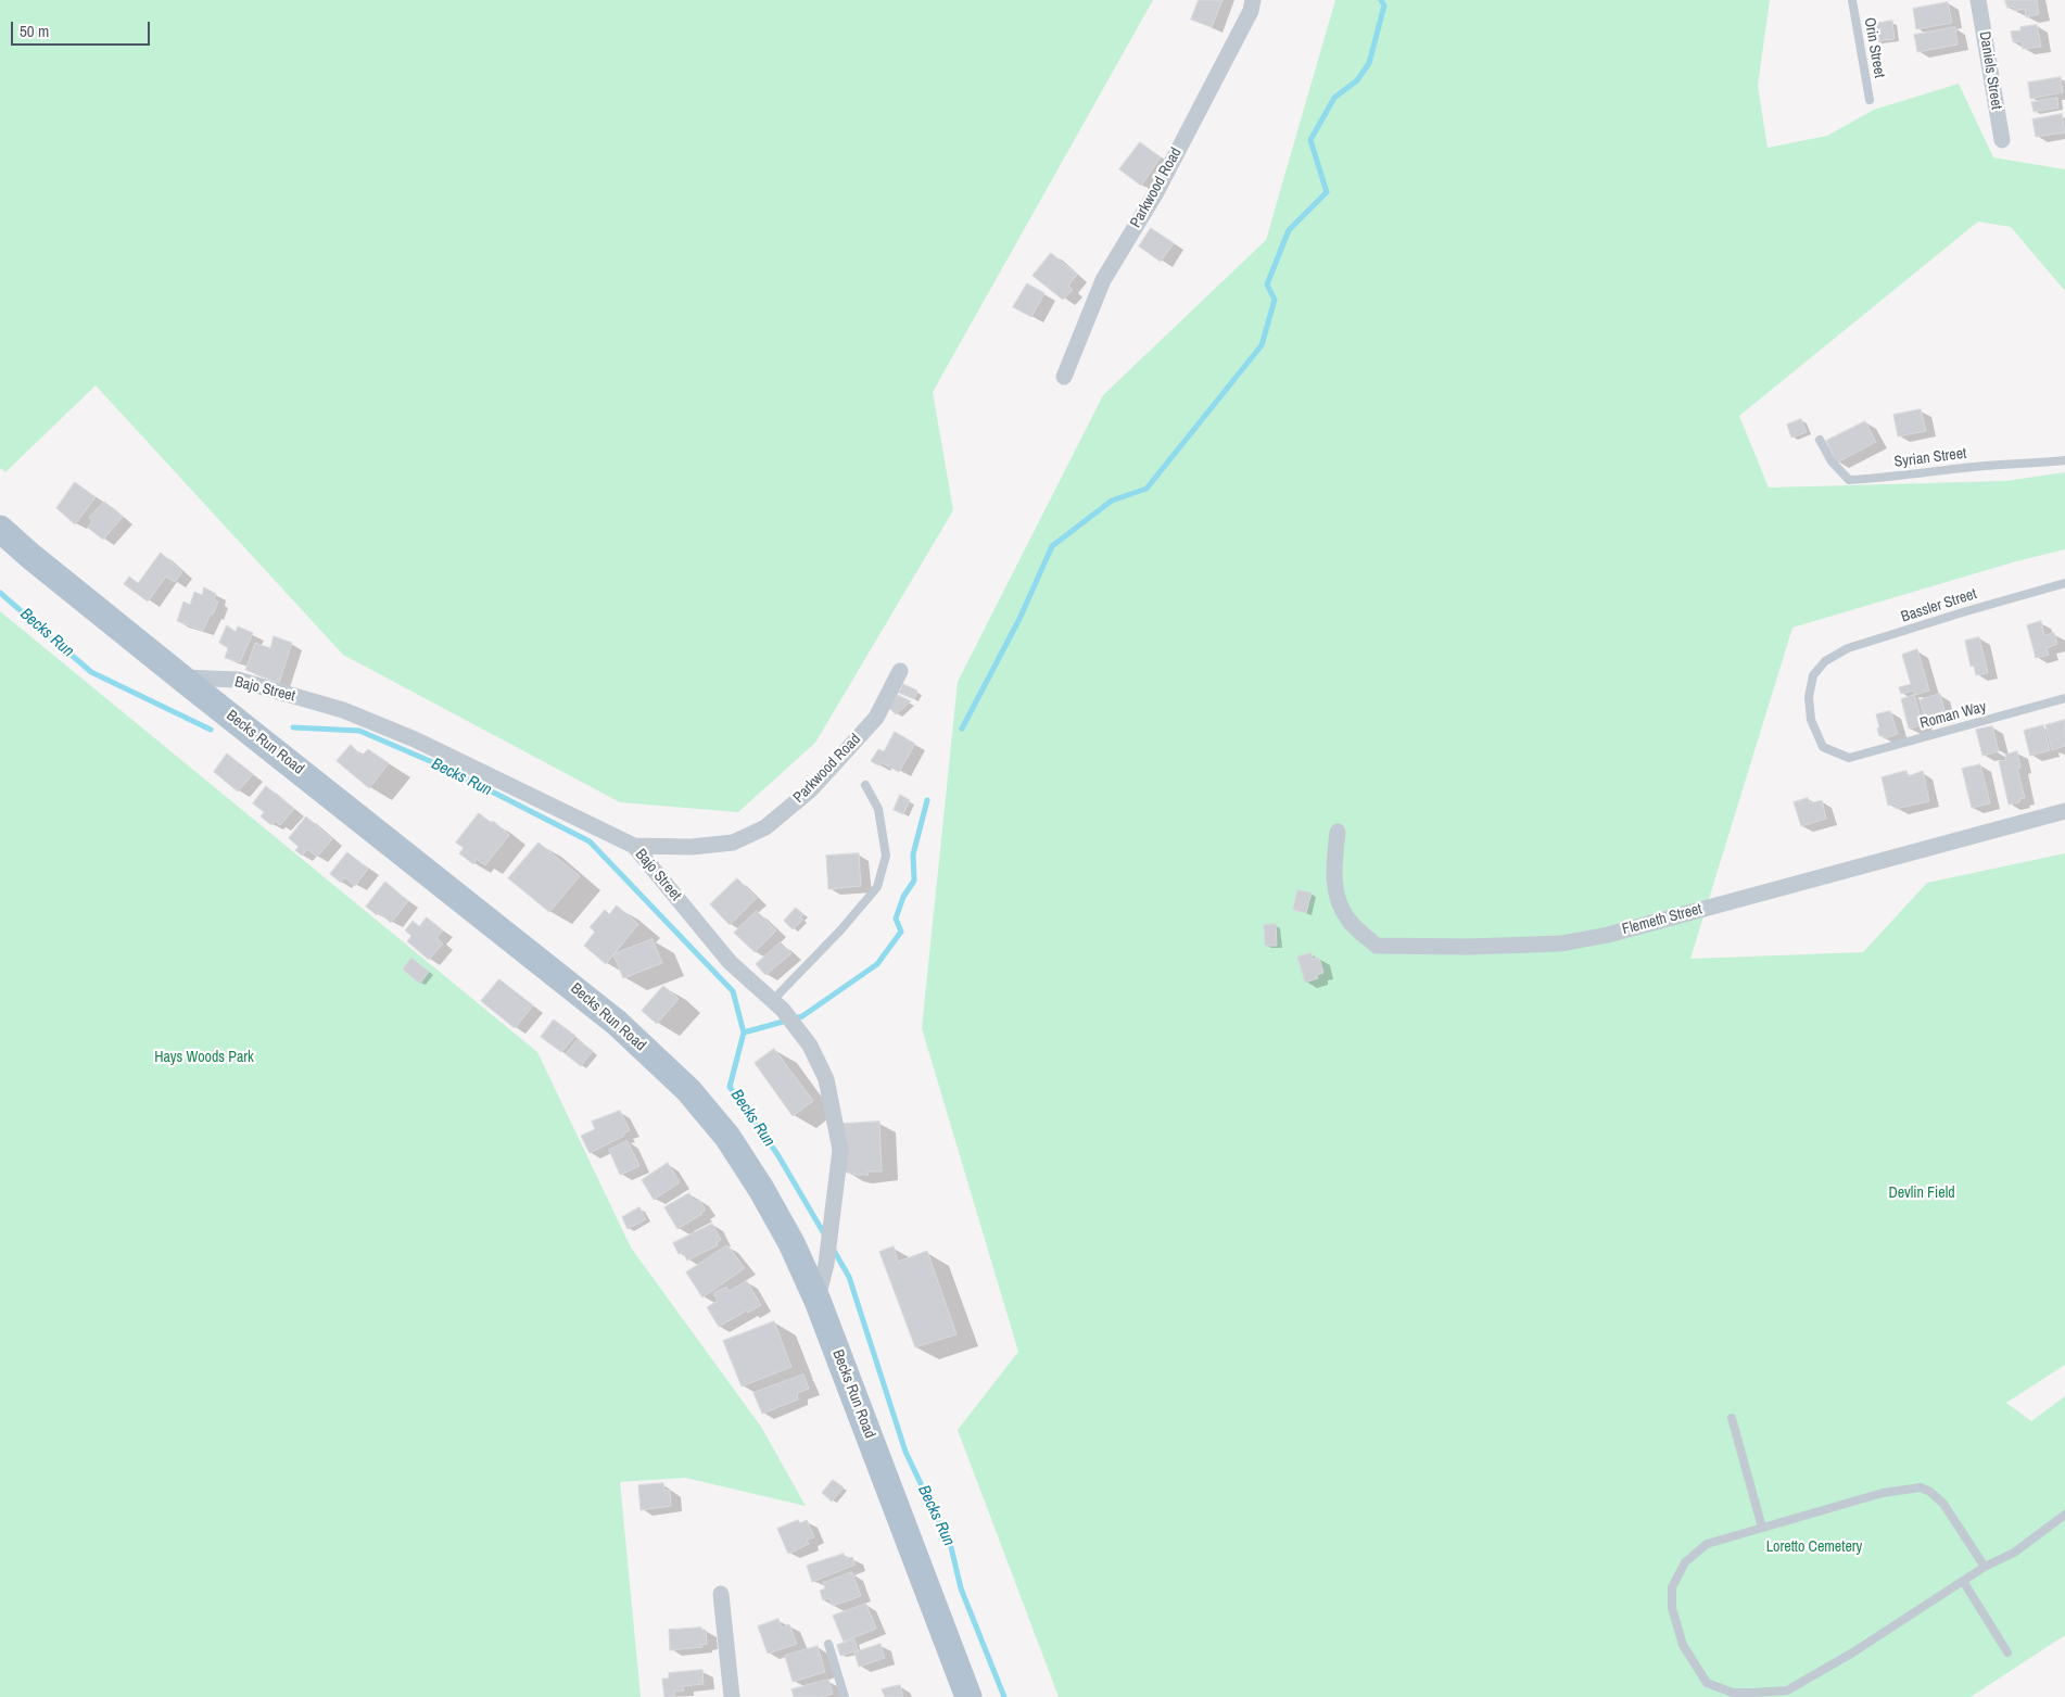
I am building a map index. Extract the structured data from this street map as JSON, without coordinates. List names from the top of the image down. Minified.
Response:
{"streets":{"main road":["Becks Run Road"],"street":["Daniels Street","Parkwood Road","Bajo Street","Flemeth Street"],"lane":["Orin Street","Syrian Street","Bassler Street","Roman Way"]},"crossings":[["Parkwood Road","Bajo Street"],["Bassler Street","Roman Way"],["Bajo Street","Becks Run Road"]],"water":["Becks Run"],"parks":["Hays Woods Park","Devlin Field","Loretto Cemetery"],"scale_bar":"50 m"}
